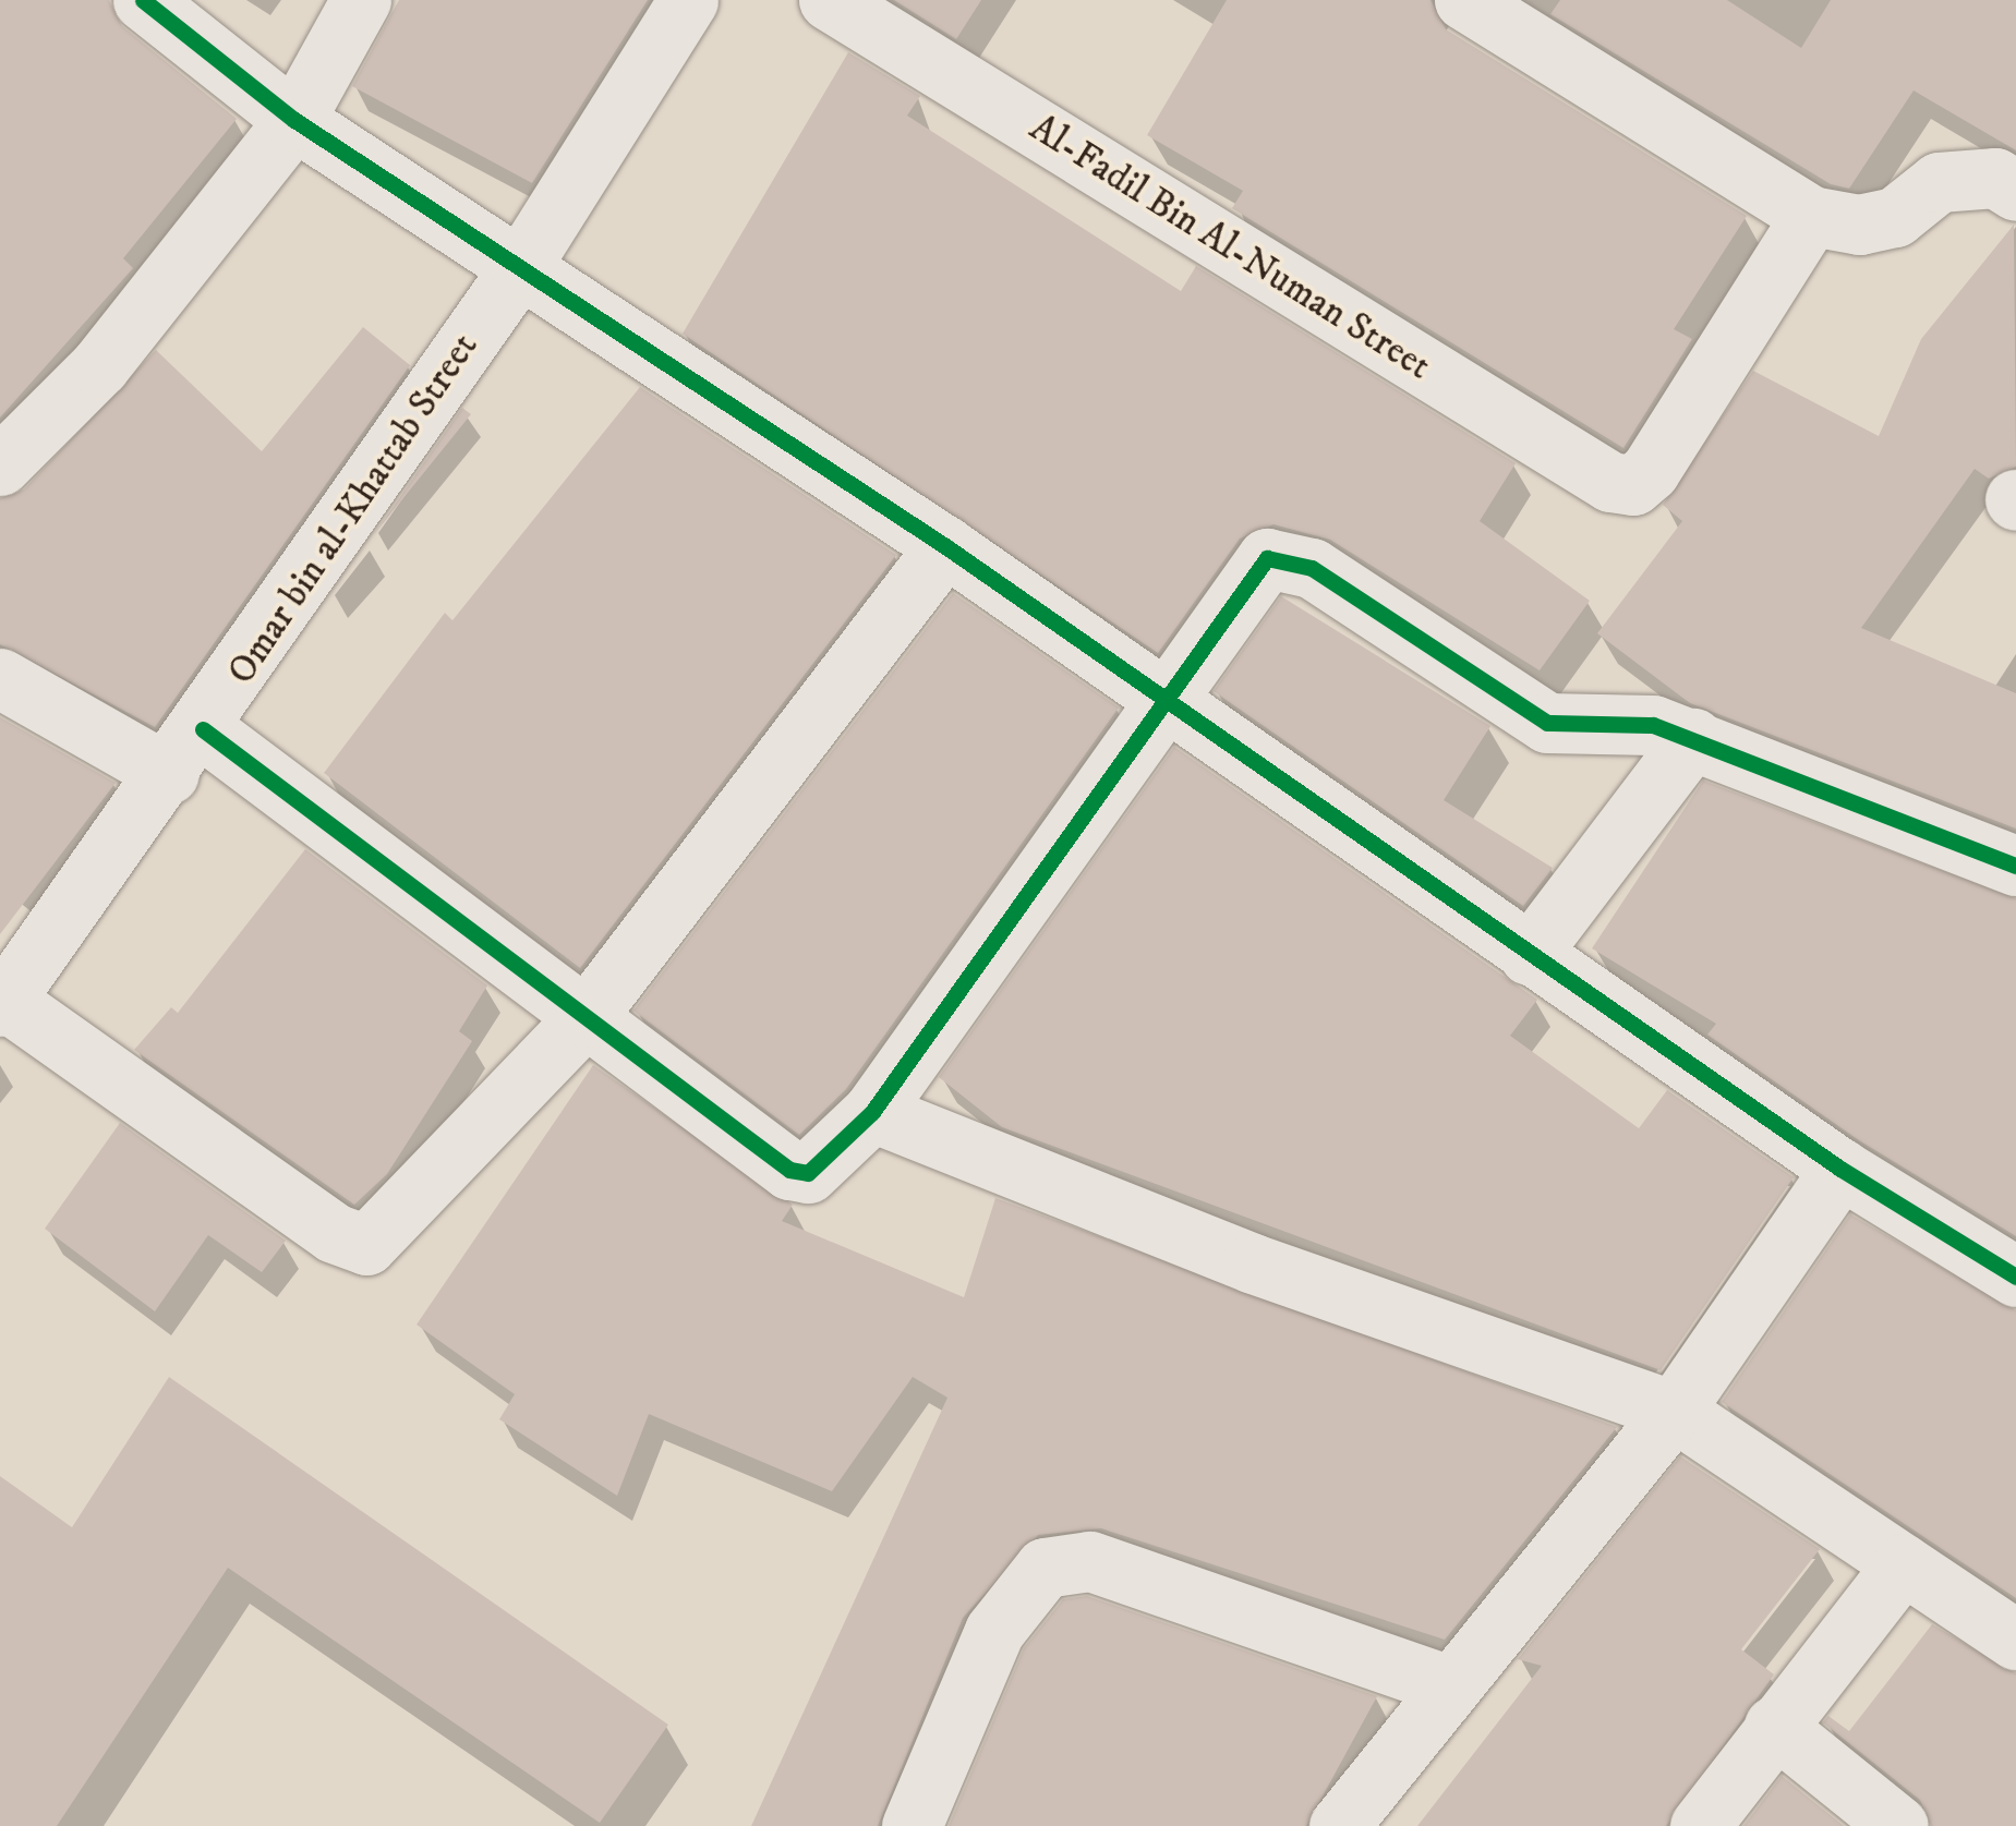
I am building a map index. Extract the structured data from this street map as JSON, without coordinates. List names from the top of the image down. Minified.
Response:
{"streets":{"street":["Al-Fadil Bin Al-Numan Street","Omar bin al-Khattab Street"]}}
